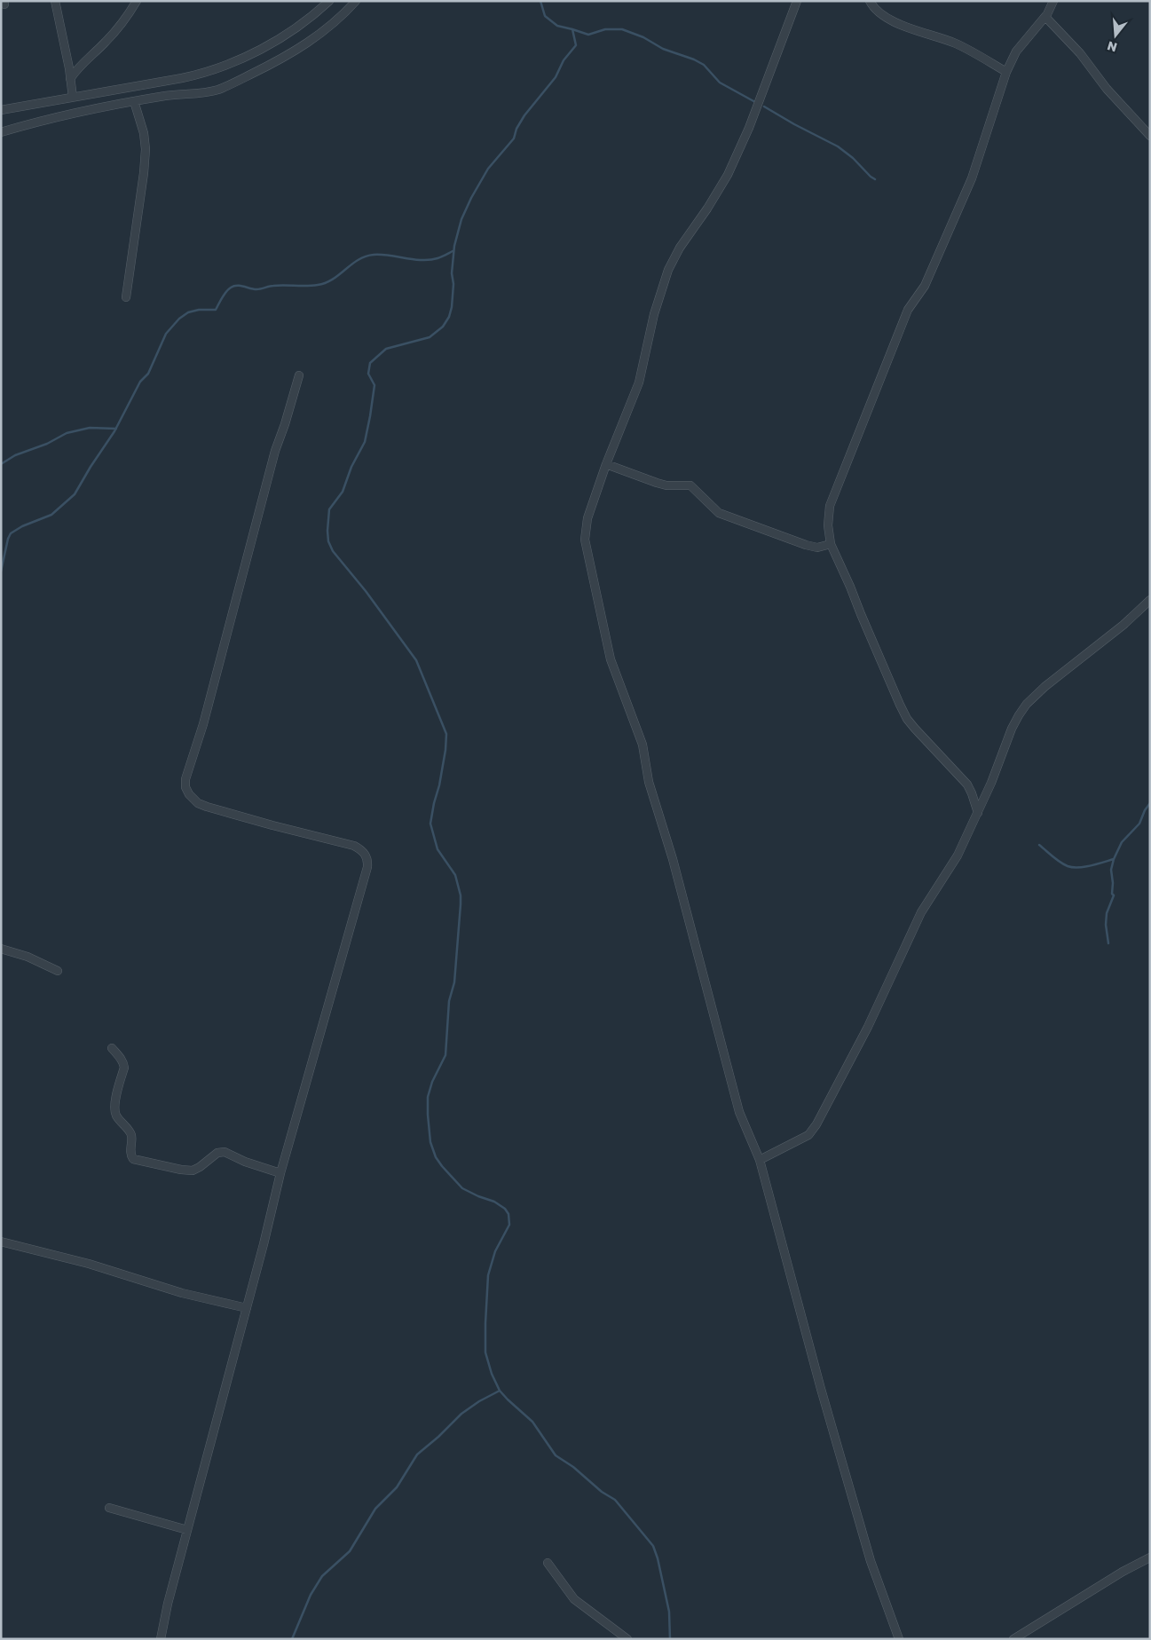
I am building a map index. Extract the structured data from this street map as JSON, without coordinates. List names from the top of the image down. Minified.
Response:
{"north":"bottom"}
